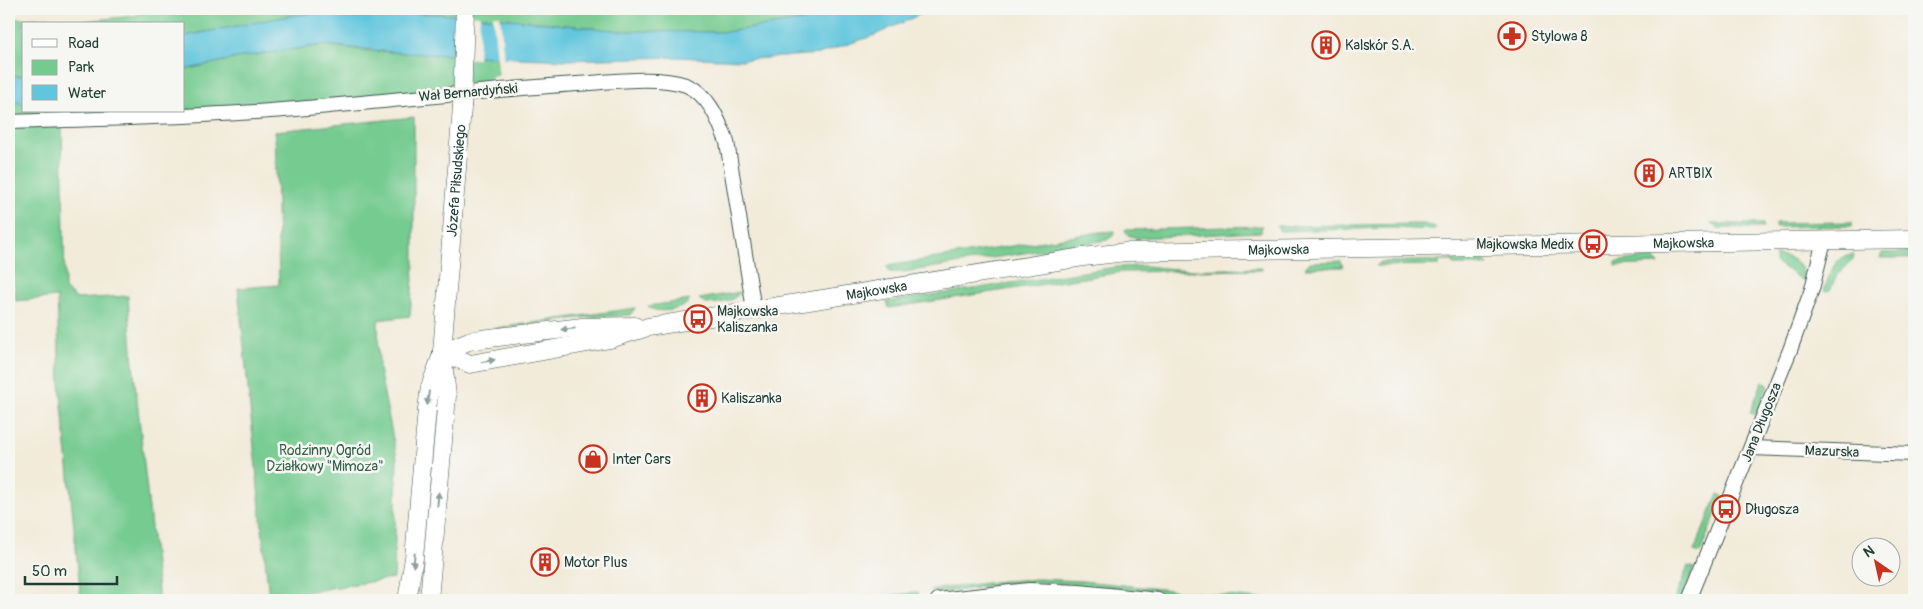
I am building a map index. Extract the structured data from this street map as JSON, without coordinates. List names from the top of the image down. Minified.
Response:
{"streets":{"main road":["Józefa Piłsudskiego","Majkowska"],"street":["Wał Bernardyński","Jana Długosza","Mazurska"]},"crossings":[["Wał Bernardyński","Majkowska"],["Józefa Piłsudskiego","Majkowska"],["Majkowska","Jana Długosza"],["Jana Długosza","Mazurska"]],"parks":["Rodzinny Ogród Działkowy \"Mimoza\""],"places":{"pharmacy":["Stylowa 8"],"building":["Kalskór S.A.","ARTBIX","Kaliszanka","Motor Plus"],"bus stop":["Majkowska Medix","Majkowska Kaliszanka","Długosza"],"shop":["Inter Cars"]},"legend":["Road","Park","Water"],"scale_bar":"50 m","north":"top left"}
